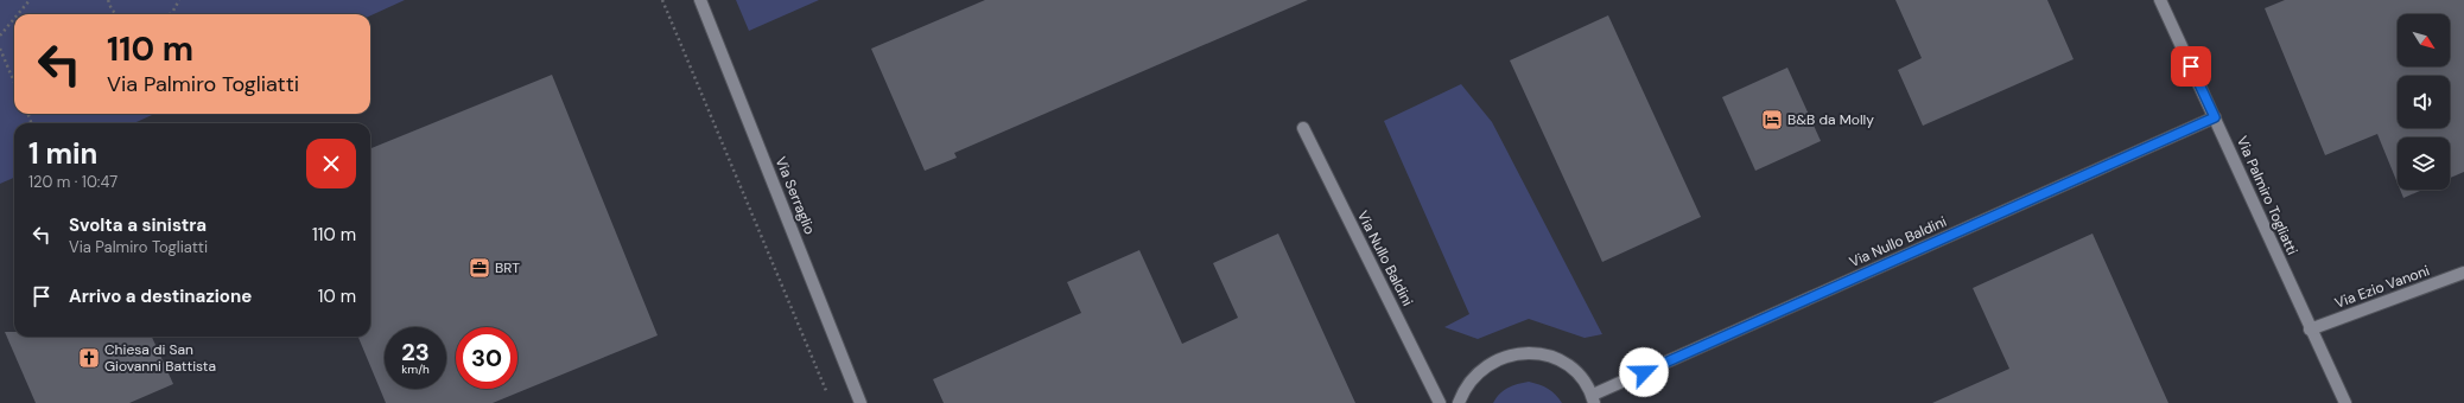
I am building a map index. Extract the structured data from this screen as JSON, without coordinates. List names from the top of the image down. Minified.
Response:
{"streets":{"street":["Via Serraglio","Via Palmiro Togliatti","Via Nullo Baldini","Via Ezio Vanoni"]},"crossings":[["Via Palmiro Togliatti","Via Nullo Baldini"],["Via Palmiro Togliatti","Via Ezio Vanoni"]],"places":{"hotel":["B&B da Molly"],"office":["BRT"],"church":["Chiesa di San Giovanni Battista"]},"north":"bottom right","page":{"turn":["110 m","Via Palmiro Togliatti"],"heading":["1 min","120 m · 10:47"],"list":[{"name":"Svolta a sinistra","note":"Via Palmiro Togliatti","value":"110 m"},{"name":"Arrivo a destinazione","value":"10 m"}],"speed":"23 km/h","limit":"30"}}
